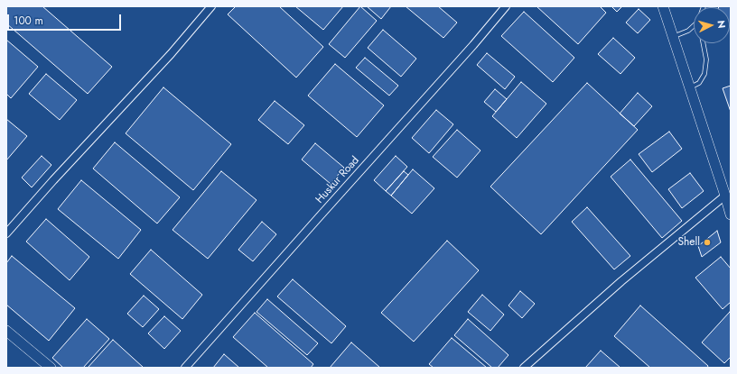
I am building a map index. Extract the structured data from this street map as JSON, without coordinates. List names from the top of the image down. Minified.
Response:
{"streets":{"street":["Huskur Road"]},"places":["Shell"],"scale_bar":"100 m","north":"right"}
